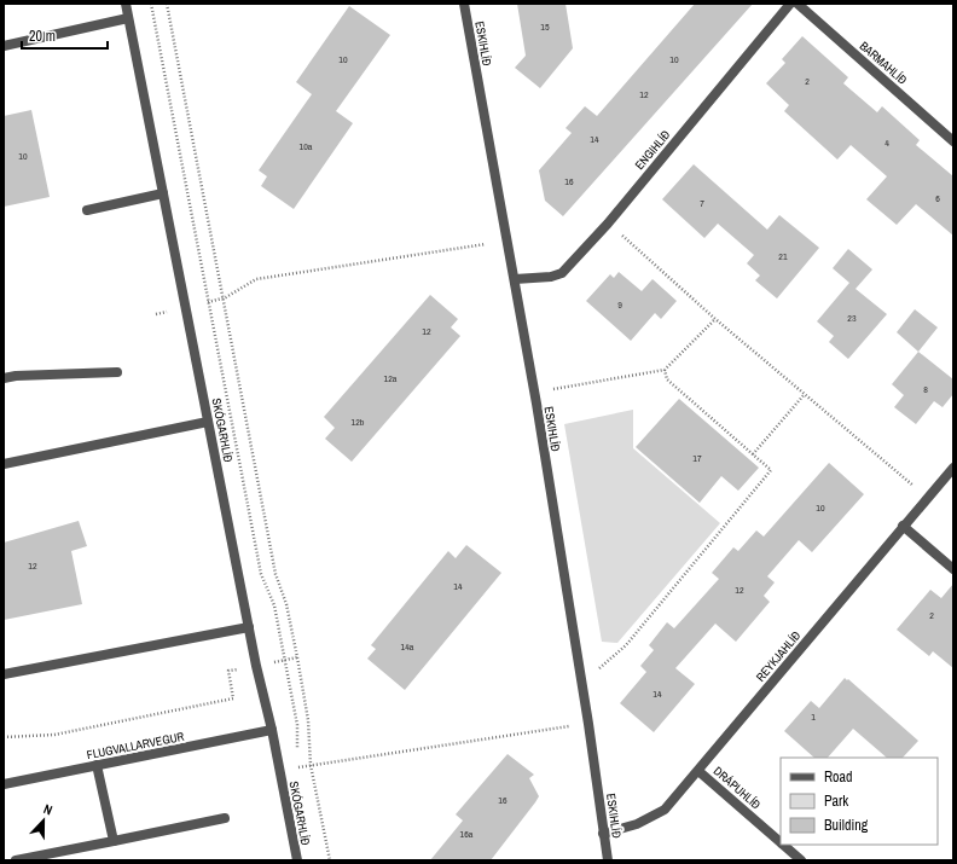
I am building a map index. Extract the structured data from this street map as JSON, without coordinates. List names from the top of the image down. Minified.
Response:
{"streets":{"street":["ESKIHLÍÐ","BARMAHLÍÐ","ENGIHLÍÐ","SKÓGARHLÍÐ","REYKJAHLÍÐ","FLUGVALLARVEGUR","DRÁPUHLÍÐ"]},"crossings":[["ESKIHLÍÐ","ENGIHLÍÐ"],["ESKIHLÍÐ","REYKJAHLÍÐ"],["SKÓGARHLÍÐ","FLUGVALLARVEGUR"],["REYKJAHLÍÐ","DRÁPUHLÍÐ"]],"house_numbers":["15","10","10","2","12","14","4","10a","10","16","6","7","21","9","23","12","12a","8","12b","17","10","12","14","12","2","14a","14","1","16","16a"],"legend":["Road","Park","Building"],"scale_bar":"20 m","north":"top"}
